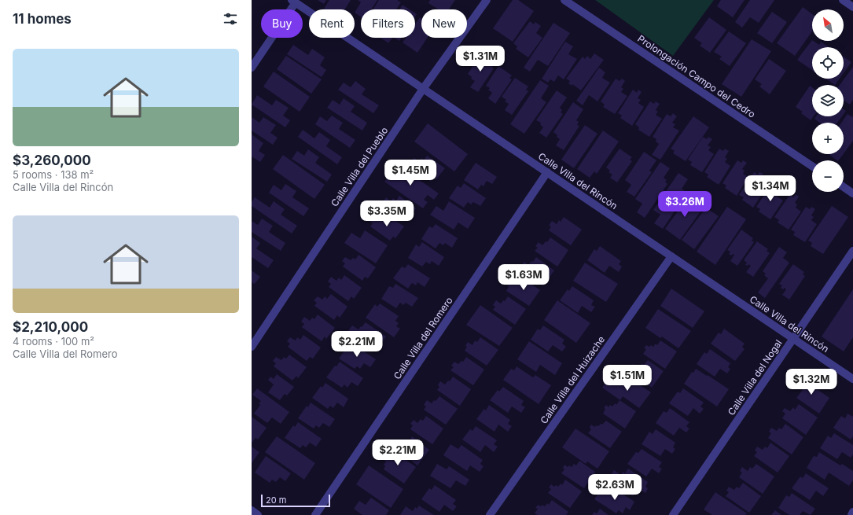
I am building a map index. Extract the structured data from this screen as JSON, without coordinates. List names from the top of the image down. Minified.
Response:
{"streets":{"street":["Prolongación Campo del Cedro","Calle Villa del Pueblo","Calle Villa del Rincón","Calle Villa del Romero","Calle Villa del Nogal","Calle Villa del Huizache"]},"crossings":[["Calle Villa del Pueblo","Calle Villa del Rincón"],["Calle Villa del Rincón","Calle Villa del Romero"],["Calle Villa del Rincón","Calle Villa del Nogal"],["Calle Villa del Rincón","Calle Villa del Huizache"]],"scale_bar":"20 m","north":"top left","page":{"heading":"11 homes","map_buttons":["+","−"],"chip":["Buy","Rent","Filters","New"],"list":[{"name":"$3,260,000","note":"5 rooms · 138 m² · Calle Villa del Rincón"},{"name":"$2,210,000","note":"4 rooms · 100 m² · Calle Villa del Romero"}],"price":["$1.31M","$1.45M","$1.34M","$3.26M","$3.35M","$1.63M","$2.21M","$1.51M","$1.32M","$2.21M","$2.63M"],"scale":"20 m"}}
